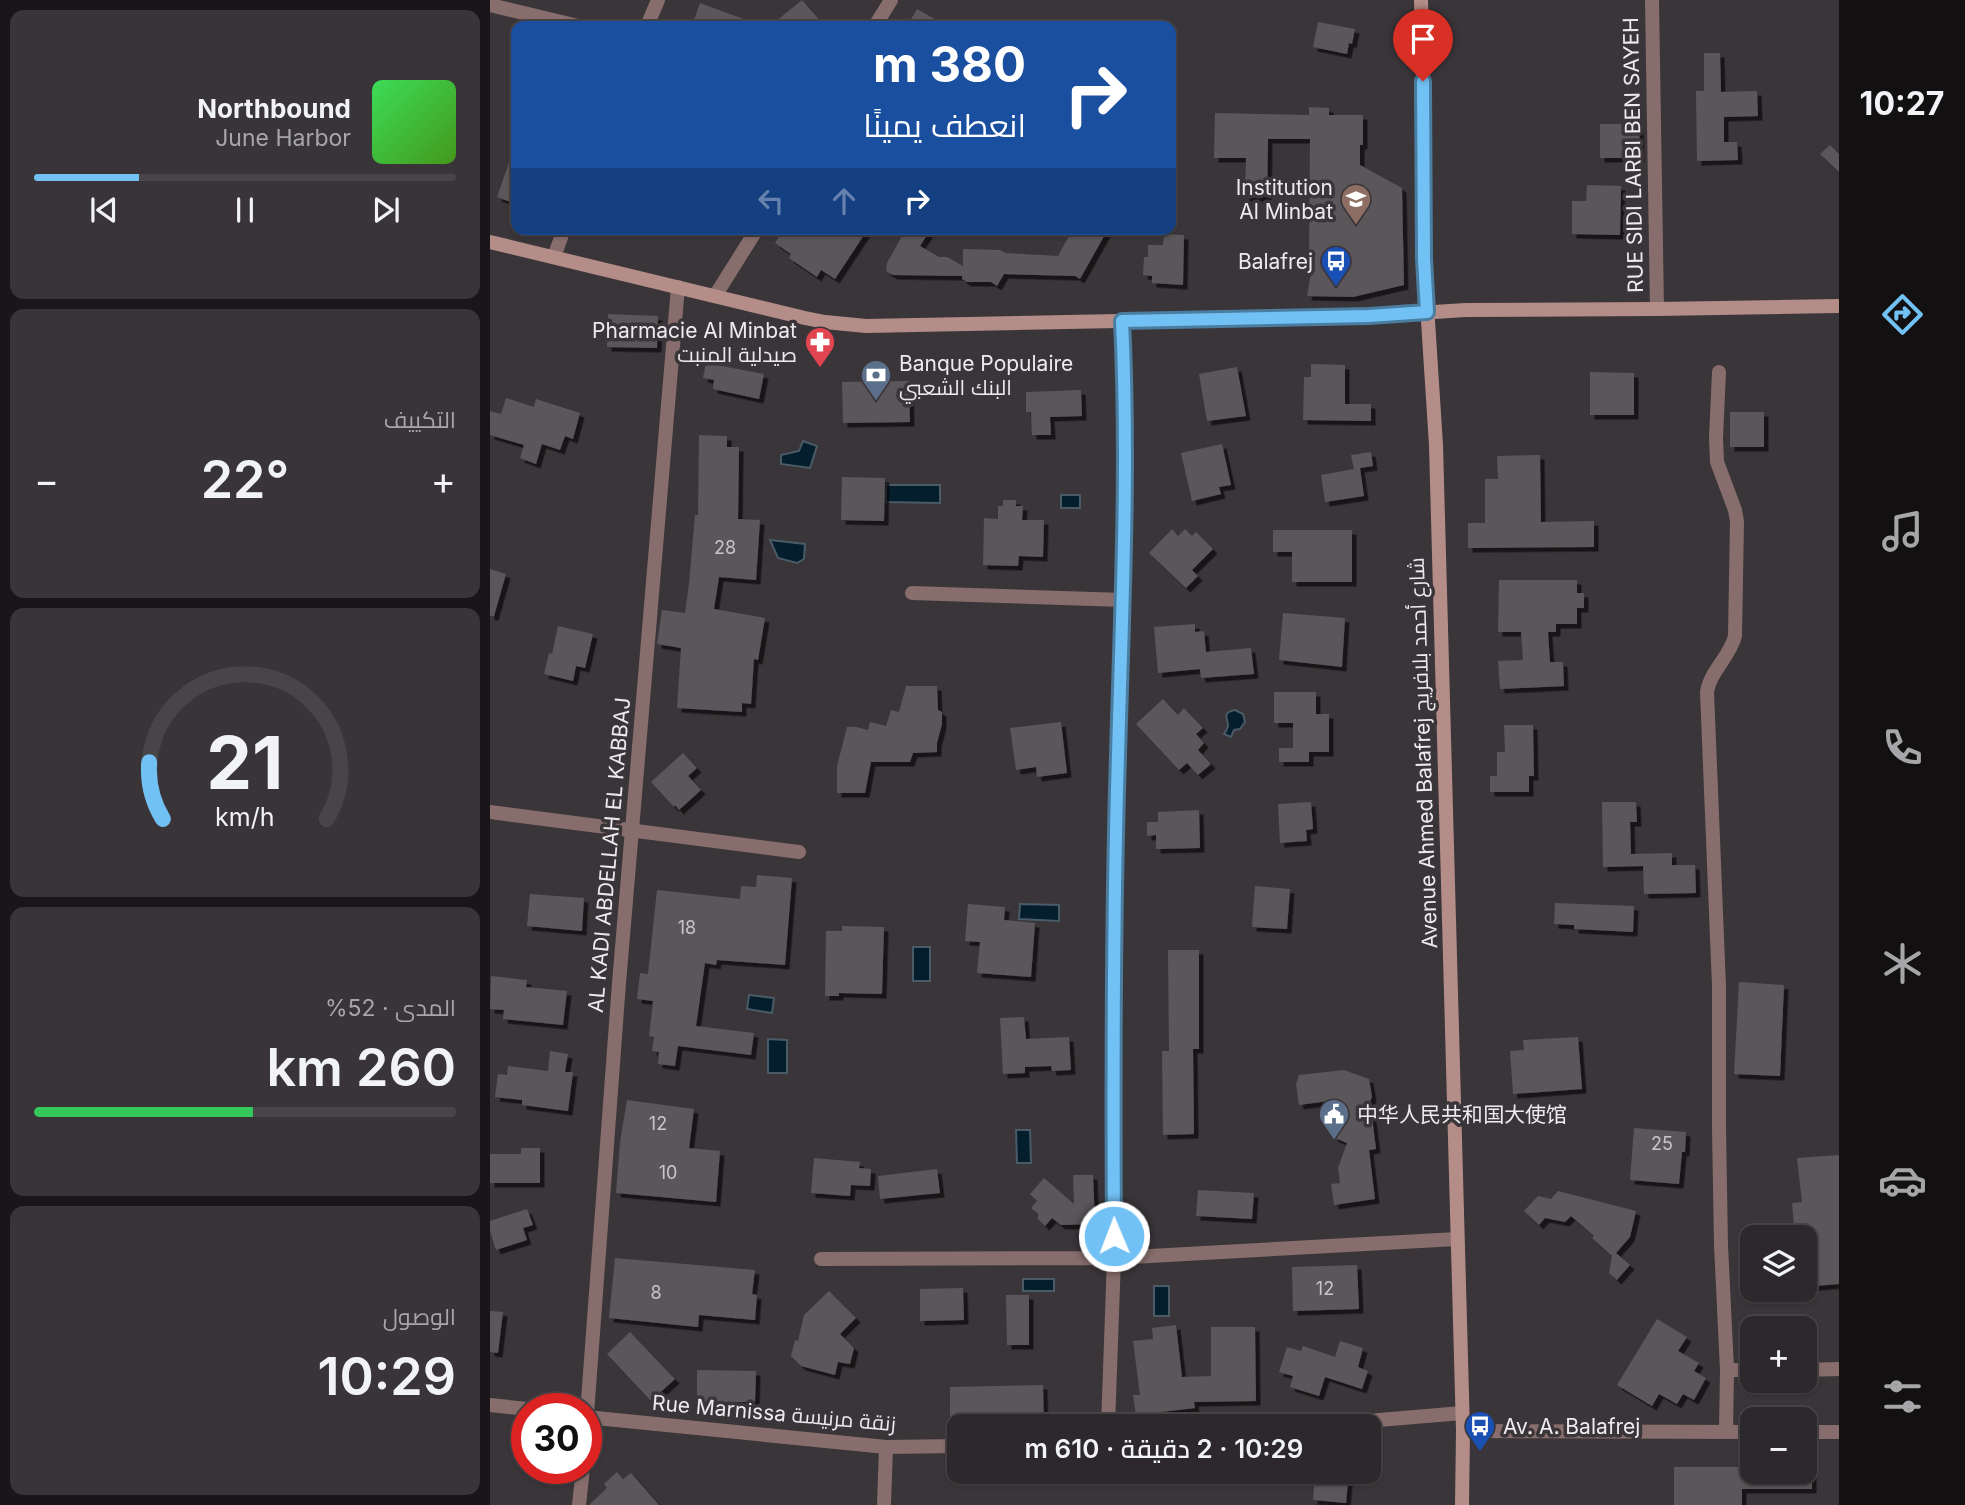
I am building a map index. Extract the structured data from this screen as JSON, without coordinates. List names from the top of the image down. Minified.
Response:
{"streets":{"main road":["Avenue Ahmed Balafrej شارع أحمد بلافريج"],"street":["RUE SIDI LARBI BEN SAYEH","AL KADI ABDELLAH EL KABBAJ","Rue Marnissa زنقة مرنيسة"]},"places":{"school or university":["Institution Al Minbat"],"bus stop":["Balafrej","Av. A. Balafrej"],"pharmacy":["Pharmacie Al Minbat صيدلية المنبت"],"bank":["Banque Populaire البنك الشعبي"],"public building":["中华人民共和国大使馆"]},"house_numbers":["28","18","12","25","10","12","8"],"page":{"tabs":"10:27","turn":["380 m","انعطف يمينًا"],"song":["Northbound","June Harbor"],"tile":["التكييف",["المدى · 52%","260 km"],["الوصول","10:29"]],"heat":["−","22°","+"],"map_buttons":["+","−"],"limit":"30","trip":"10:29 · 2 دقيقة · 610 m","gauge":["21","km/h"]}}
